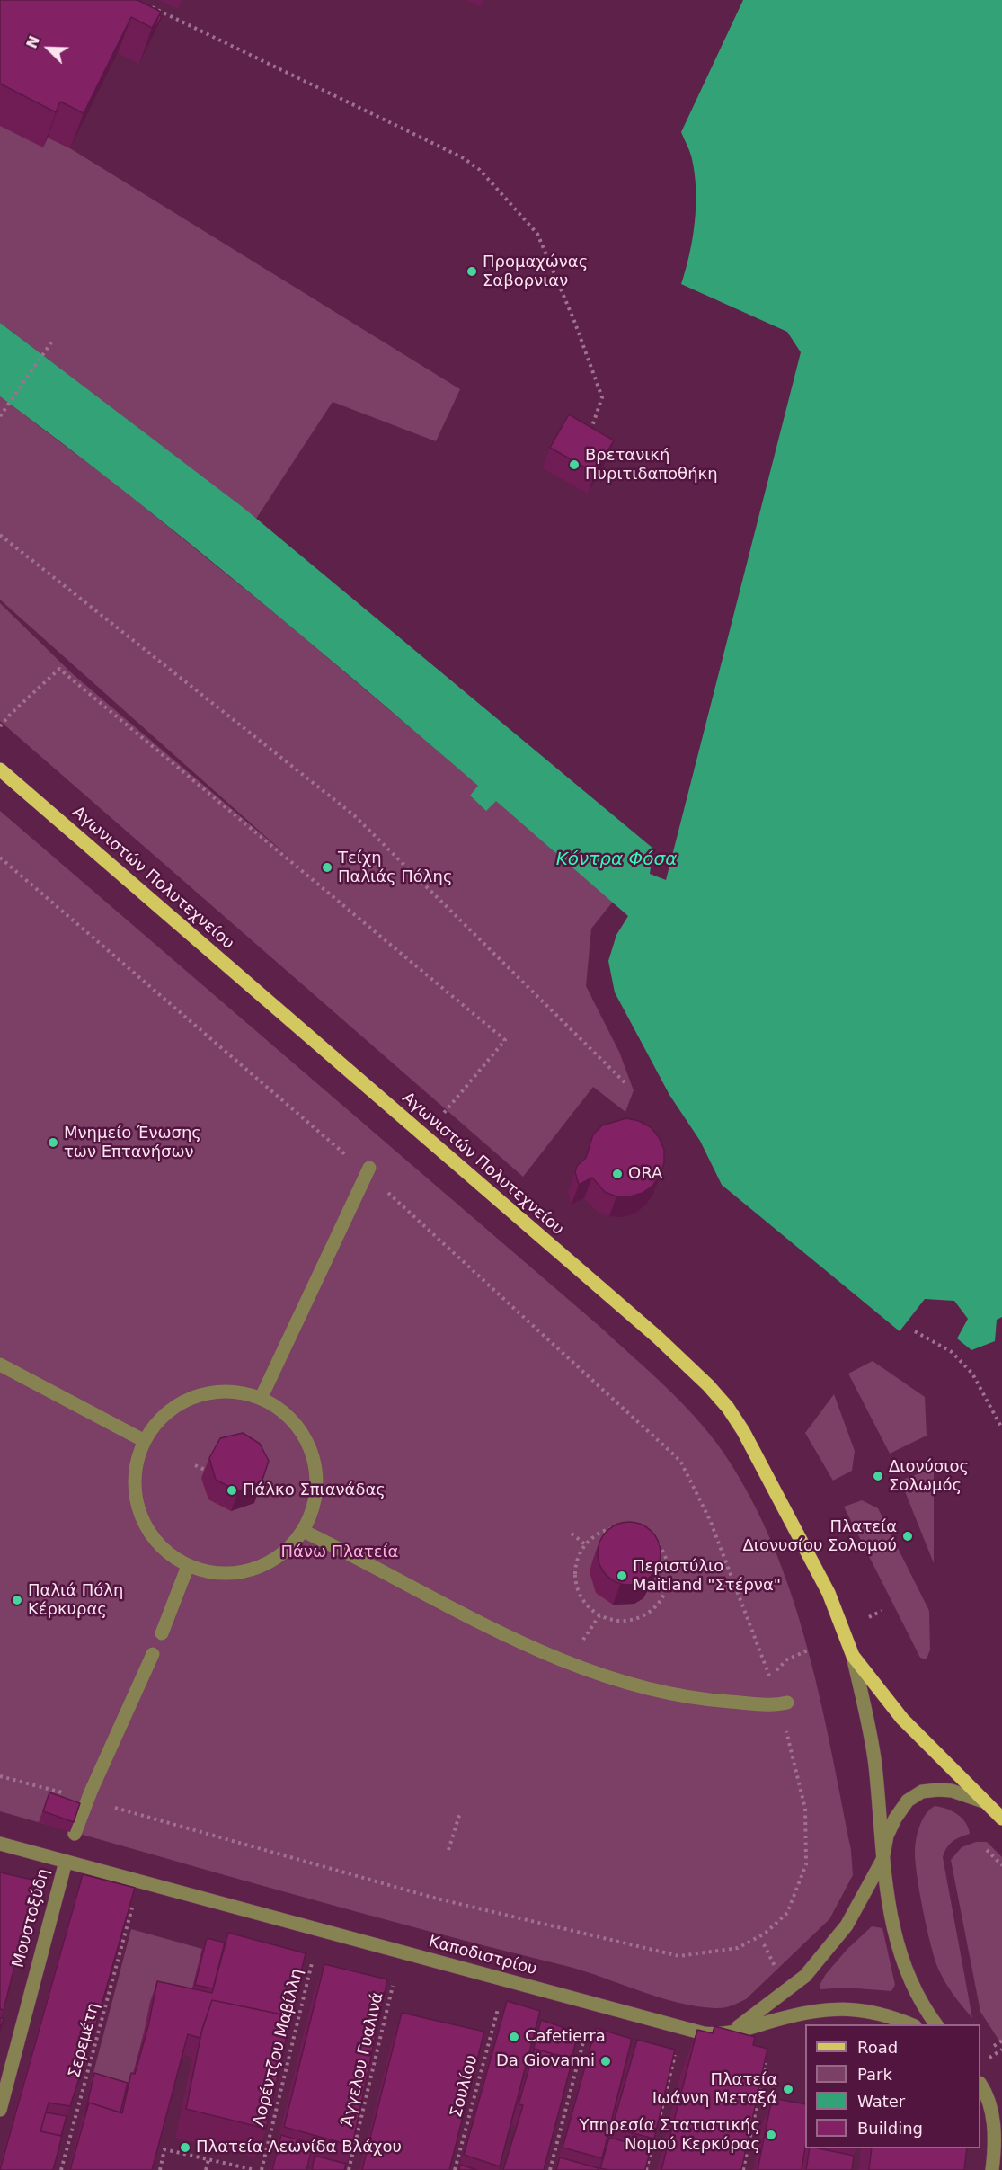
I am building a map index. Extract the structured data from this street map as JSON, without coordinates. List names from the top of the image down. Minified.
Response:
{"streets":{"main road":["Αγωνιστών Πολυτεχνείου"],"street":["Μουστοξύδη","Καποδιστρίου"],"path":["Σερεμέτη","Λορέντζου Μαβίλλη","Άγγελου Γυαλινά","Σουλίου"]},"crossings":[["Μουστοξύδη","Καποδιστρίου"]],"water":["Κόντρα Φόσα"],"parks":["Πάνω Πλατεία"],"places":["Προμαχώνας Σαβορνιαν","Βρετανική Πυριτιδαποθήκη","Τείχη Παλιάς Πόλης","Μνημείο Ένωσης των Επτανήσων","ORA","Διονύσιος Σολωμός","Πάλκο Σπιανάδας","Πλατεία Διονυσίου Σολομού","Περιστύλιο Maitland \"Στέρνα\"","Παλιά Πόλη Κέρκυρας","Cafetierra","Da Giovanni","Πλατεία Ιωάννη Μεταξά","Υπηρεσία Στατιστικής Νομού Κερκύρας","Πλατεία Λεωνίδα Βλάχου"],"legend":["Road","Park","Water","Building"],"north":"top left"}
